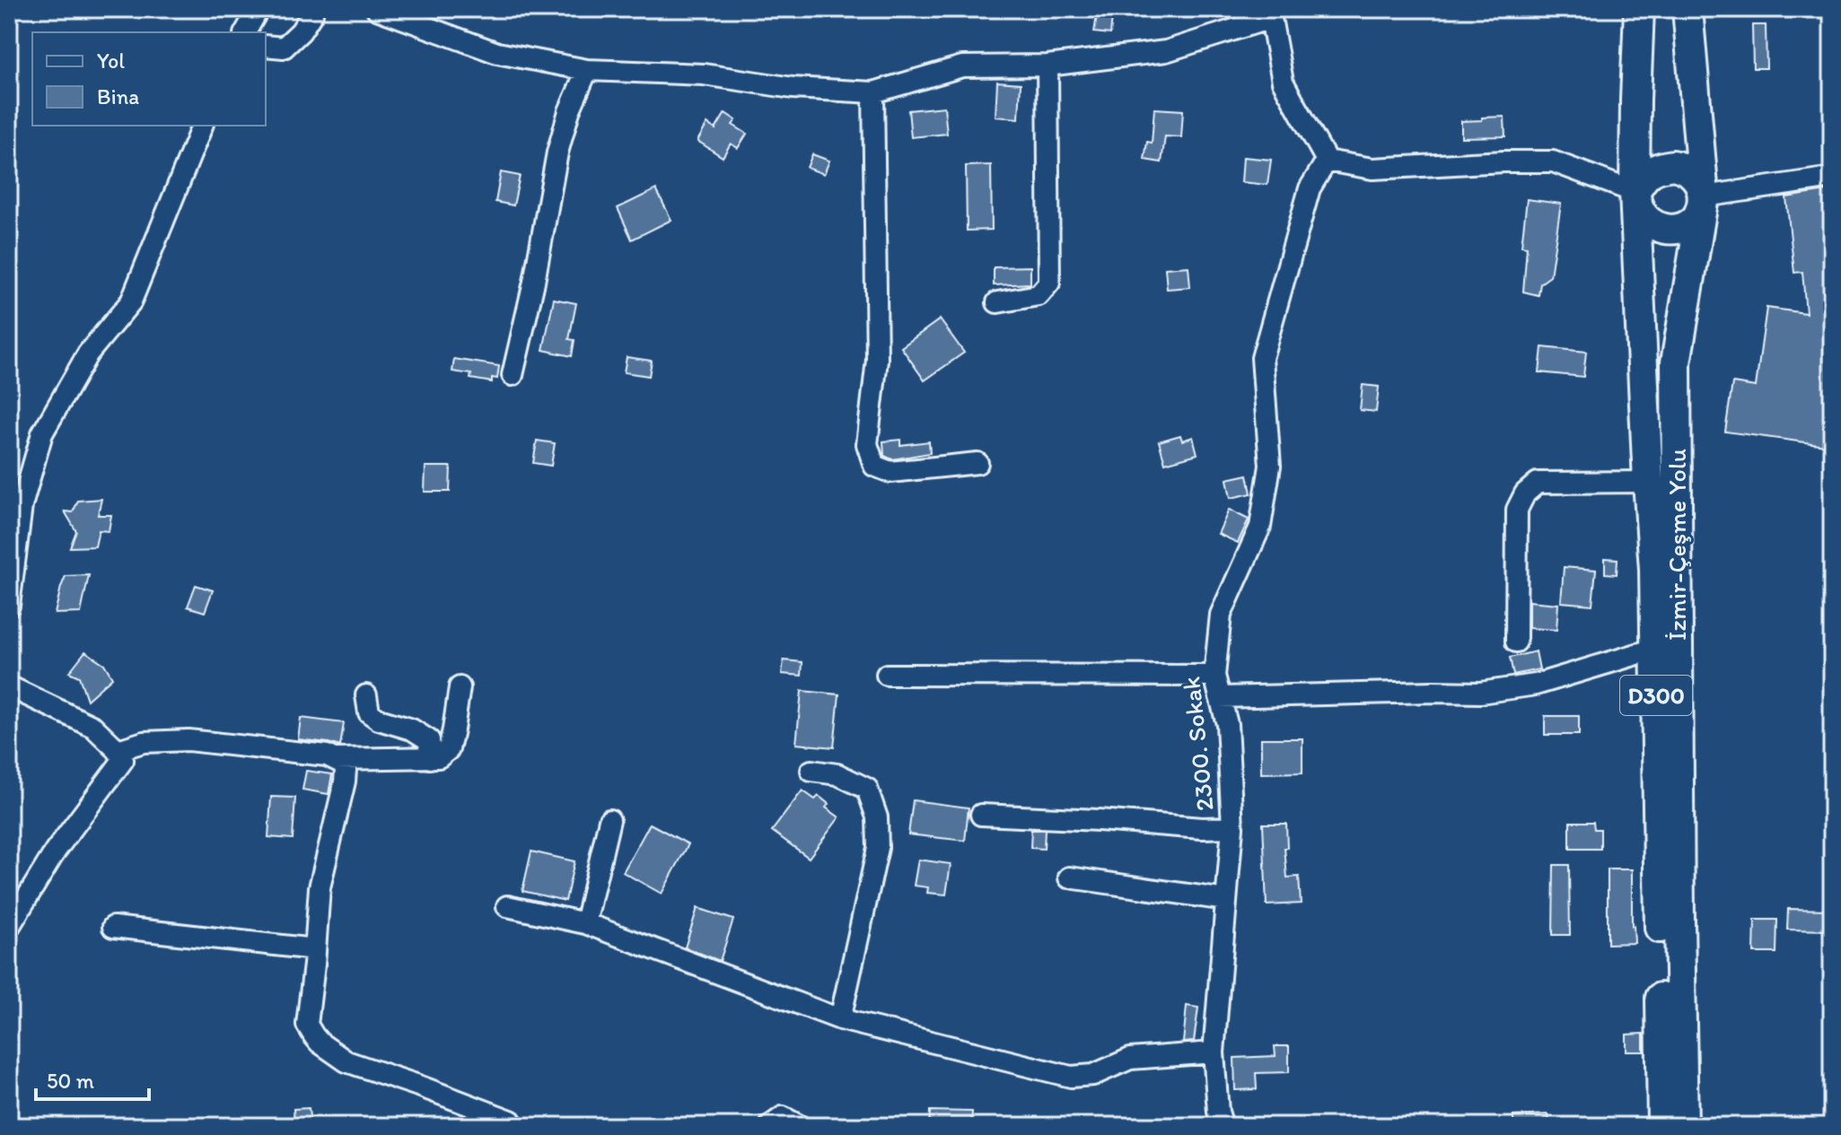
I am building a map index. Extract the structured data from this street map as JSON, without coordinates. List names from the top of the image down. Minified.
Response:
{"streets":{"highway":["İzmir-Çeşme Yolu","D300"],"street":["2300. Sokak"]},"legend":["Yol","Bina"],"scale_bar":"50 m"}
